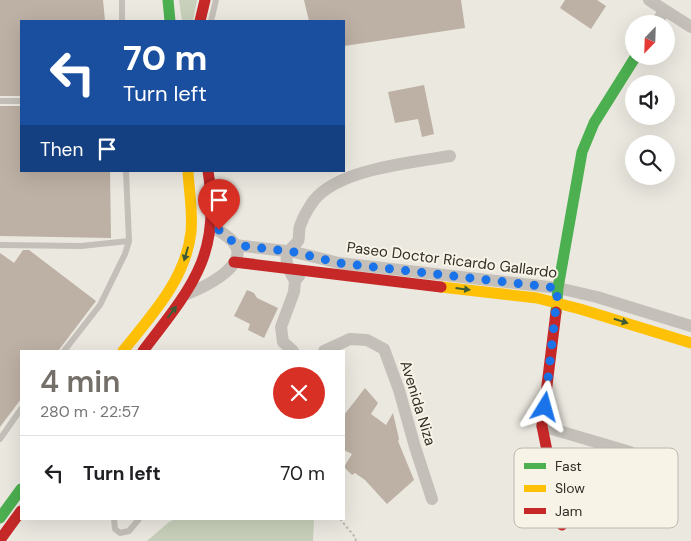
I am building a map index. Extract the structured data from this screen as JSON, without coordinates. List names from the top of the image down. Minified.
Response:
{"streets":{"main road":["Paseo Doctor Ricardo Gallardo"],"street":["Avenida Niza"]},"legend":["Fast","Slow","Jam"],"north":"bottom left","page":{"turn":["70 m","Turn left"],"then":"Then","heading":["4 min","280 m · 22:57"],"list":[{"name":"Turn left","value":"70 m"}]}}
